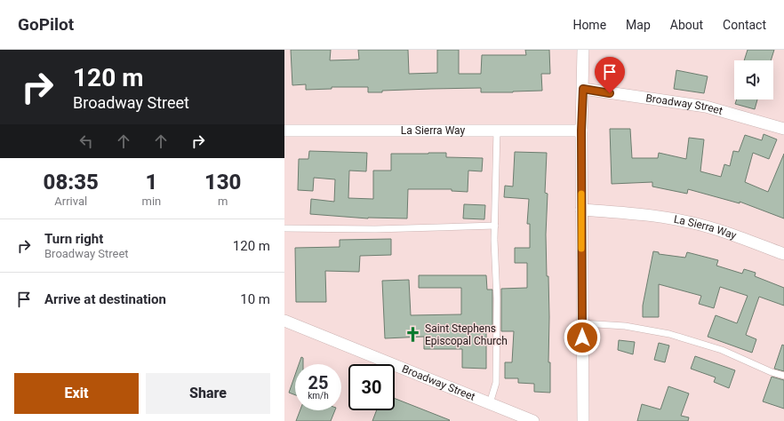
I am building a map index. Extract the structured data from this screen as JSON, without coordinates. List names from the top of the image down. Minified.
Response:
{"streets":{"street":["Broadway Street","La Sierra Way"]},"places":{"church":["Saint Stephens Episcopal Church"]},"page":{"header":"GoPilot","nav":["Home","Map","About","Contact"],"turn":["120 m","Broadway Street"],"eta":["08:35","Arrival","1","min","130","m"],"list":[{"name":"Turn right","note":"Broadway Street","value":"120 m"},{"name":"Arrive at destination","value":"10 m"}],"speed":"25 km/h","limit":"30","buttons":["Exit","Share"]}}
